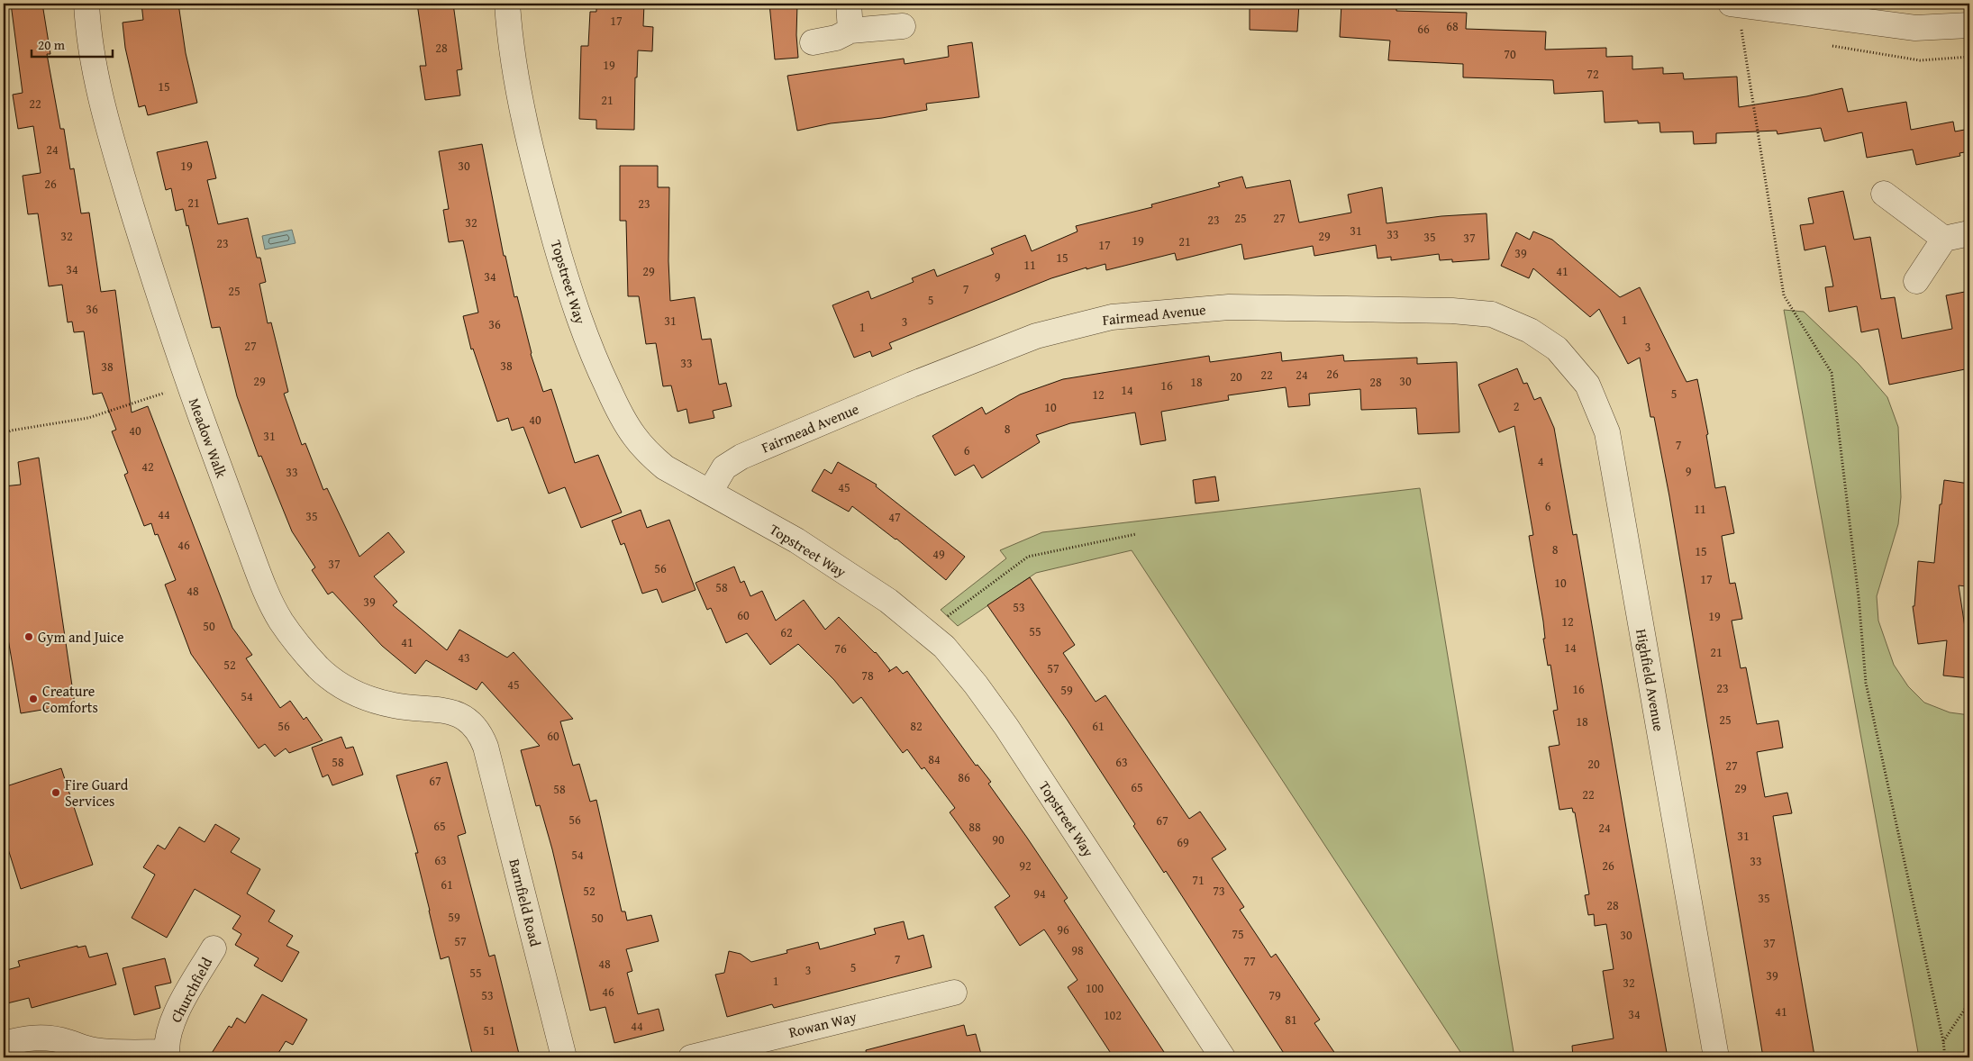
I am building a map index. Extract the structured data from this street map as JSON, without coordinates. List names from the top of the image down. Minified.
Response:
{"streets":{"street":["Topstreet Way","Fairmead Avenue","Meadow Walk","Highfield Avenue","Barnfield Road","Churchfield","Rowan Way"]},"crossings":[["Topstreet Way","Fairmead Avenue"],["Fairmead Avenue","Highfield Avenue"],["Meadow Walk","Barnfield Road"]],"places":["Gym and Juice","Creature Comforts","Fire Guard Services"],"house_numbers":["17","68","66","28","70","19","72","15","21","22","24","19","30","26","21","23","25","27","23","32","31","33","32","29","35","37","19","21","23","17","39","15","11","34","29","41","34","9","7","25","5","36","1","31","3","36","1","27","3","33","38","38","26","22","24","20","29","30","18","28","16","14","5","12","2","10","40","8","40","31","7","6","4","42","9","33","45","6","11","44","35","47","46","8","15","49","37","56","17","10","58","48","39","53","60","19","12","50","55","62","41","14","76","21","43","52","57","78","45","23","16","59","54","25","18","56","82","61","60","84","58","63","20","27","86","67","65","29","58","22","56","67","65","88","24","31","90","69","54","63","33","92","26","71","61","52","73","94","35","28","59","50","96","75","30","57","37","98","7","77","48","5","3","55","39","1","32","100","46","53","79","41","34","102","81","44","51"],"scale_bar":"20 m"}
